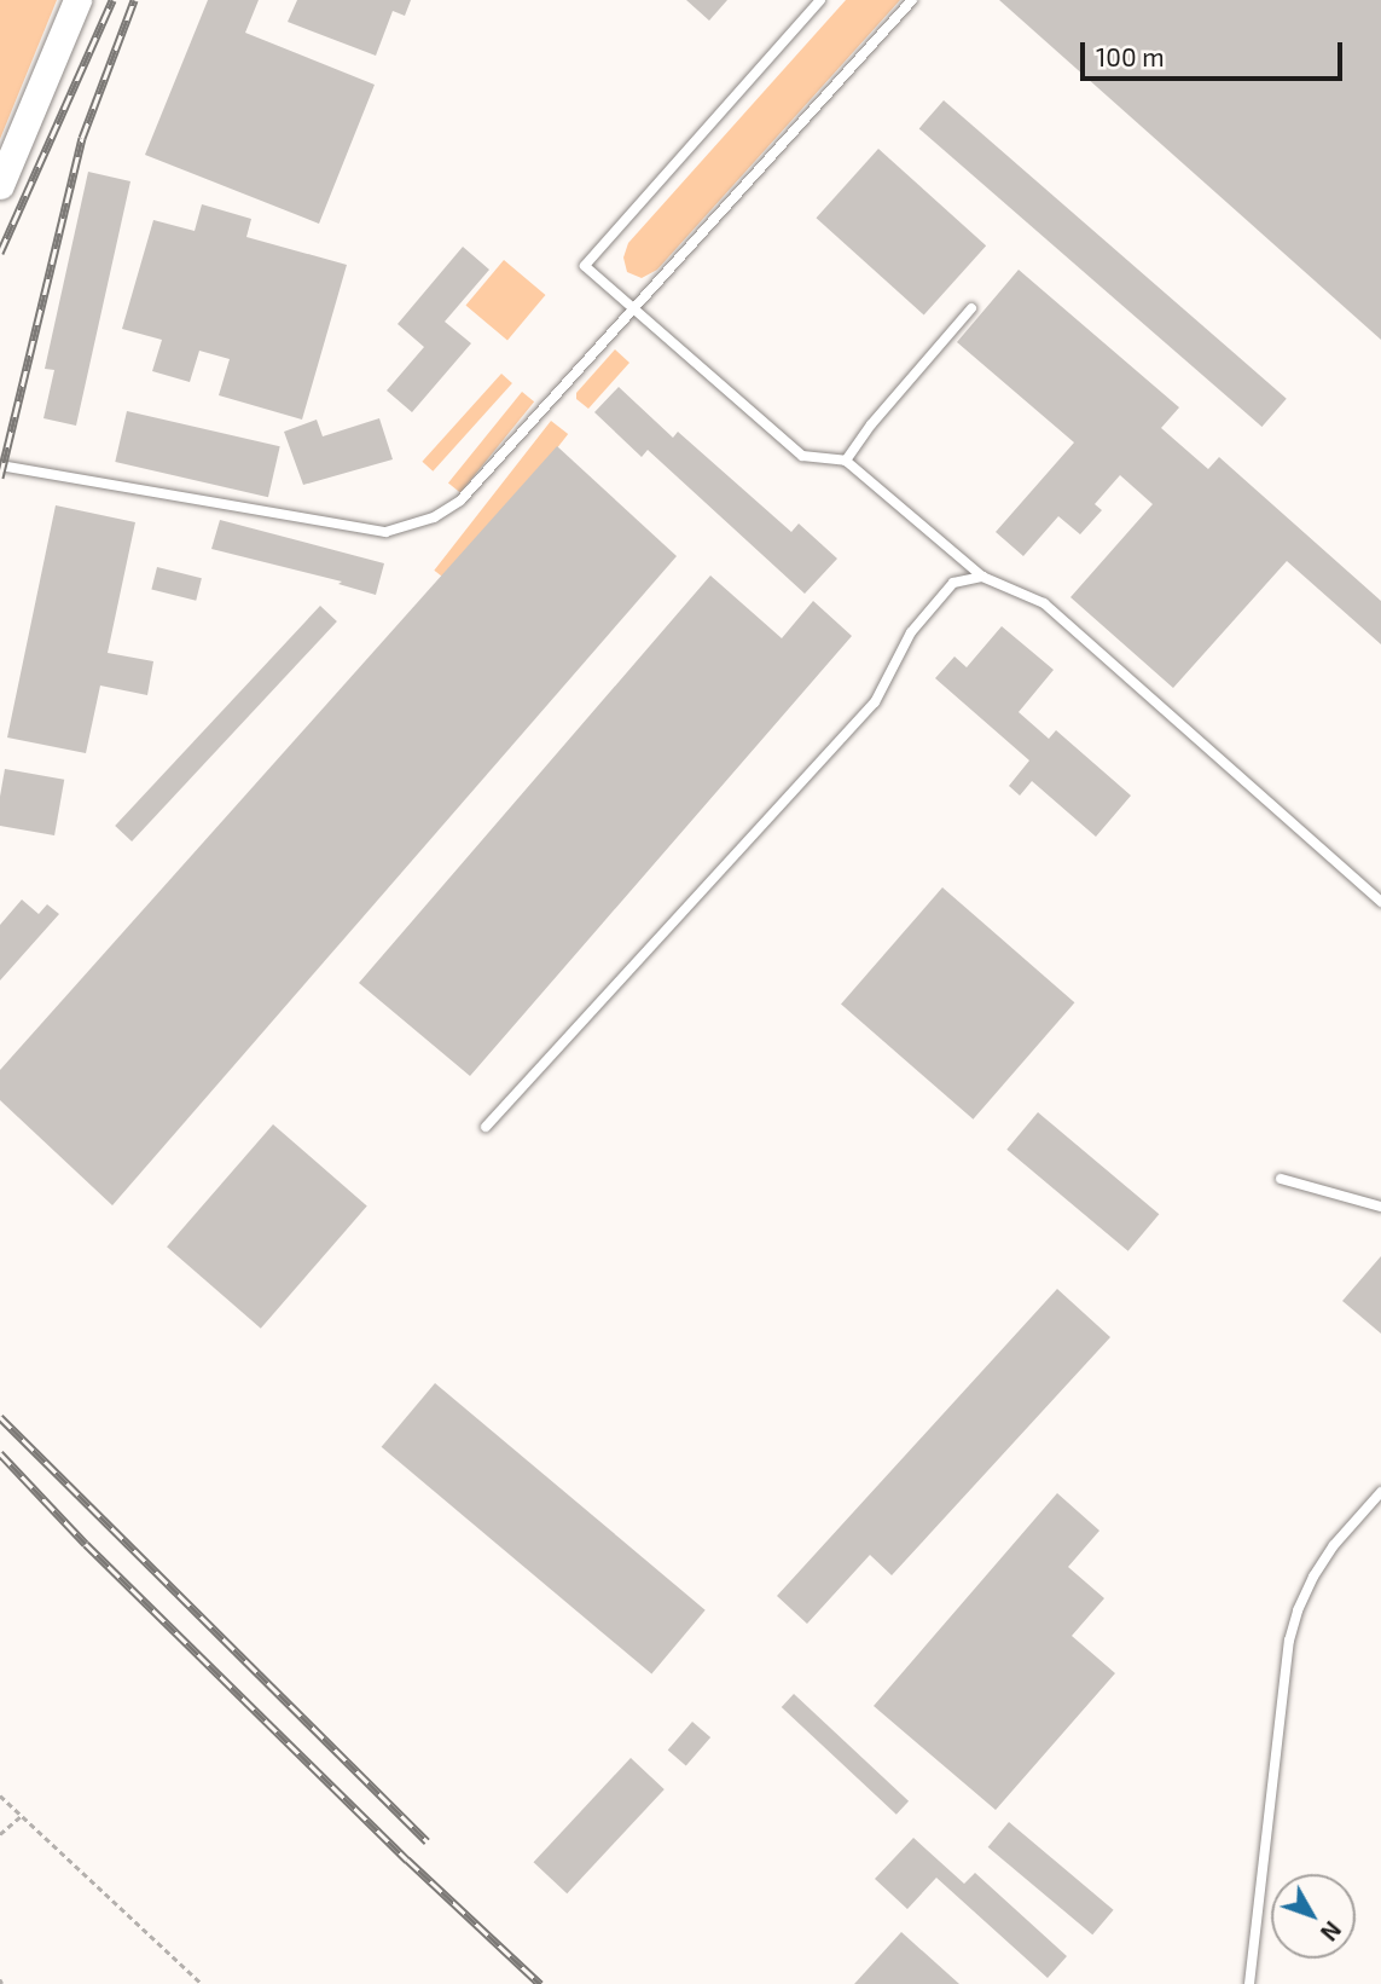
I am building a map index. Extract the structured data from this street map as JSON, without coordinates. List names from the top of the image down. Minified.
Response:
{"scale_bar":"100 m","north":"bottom right"}
